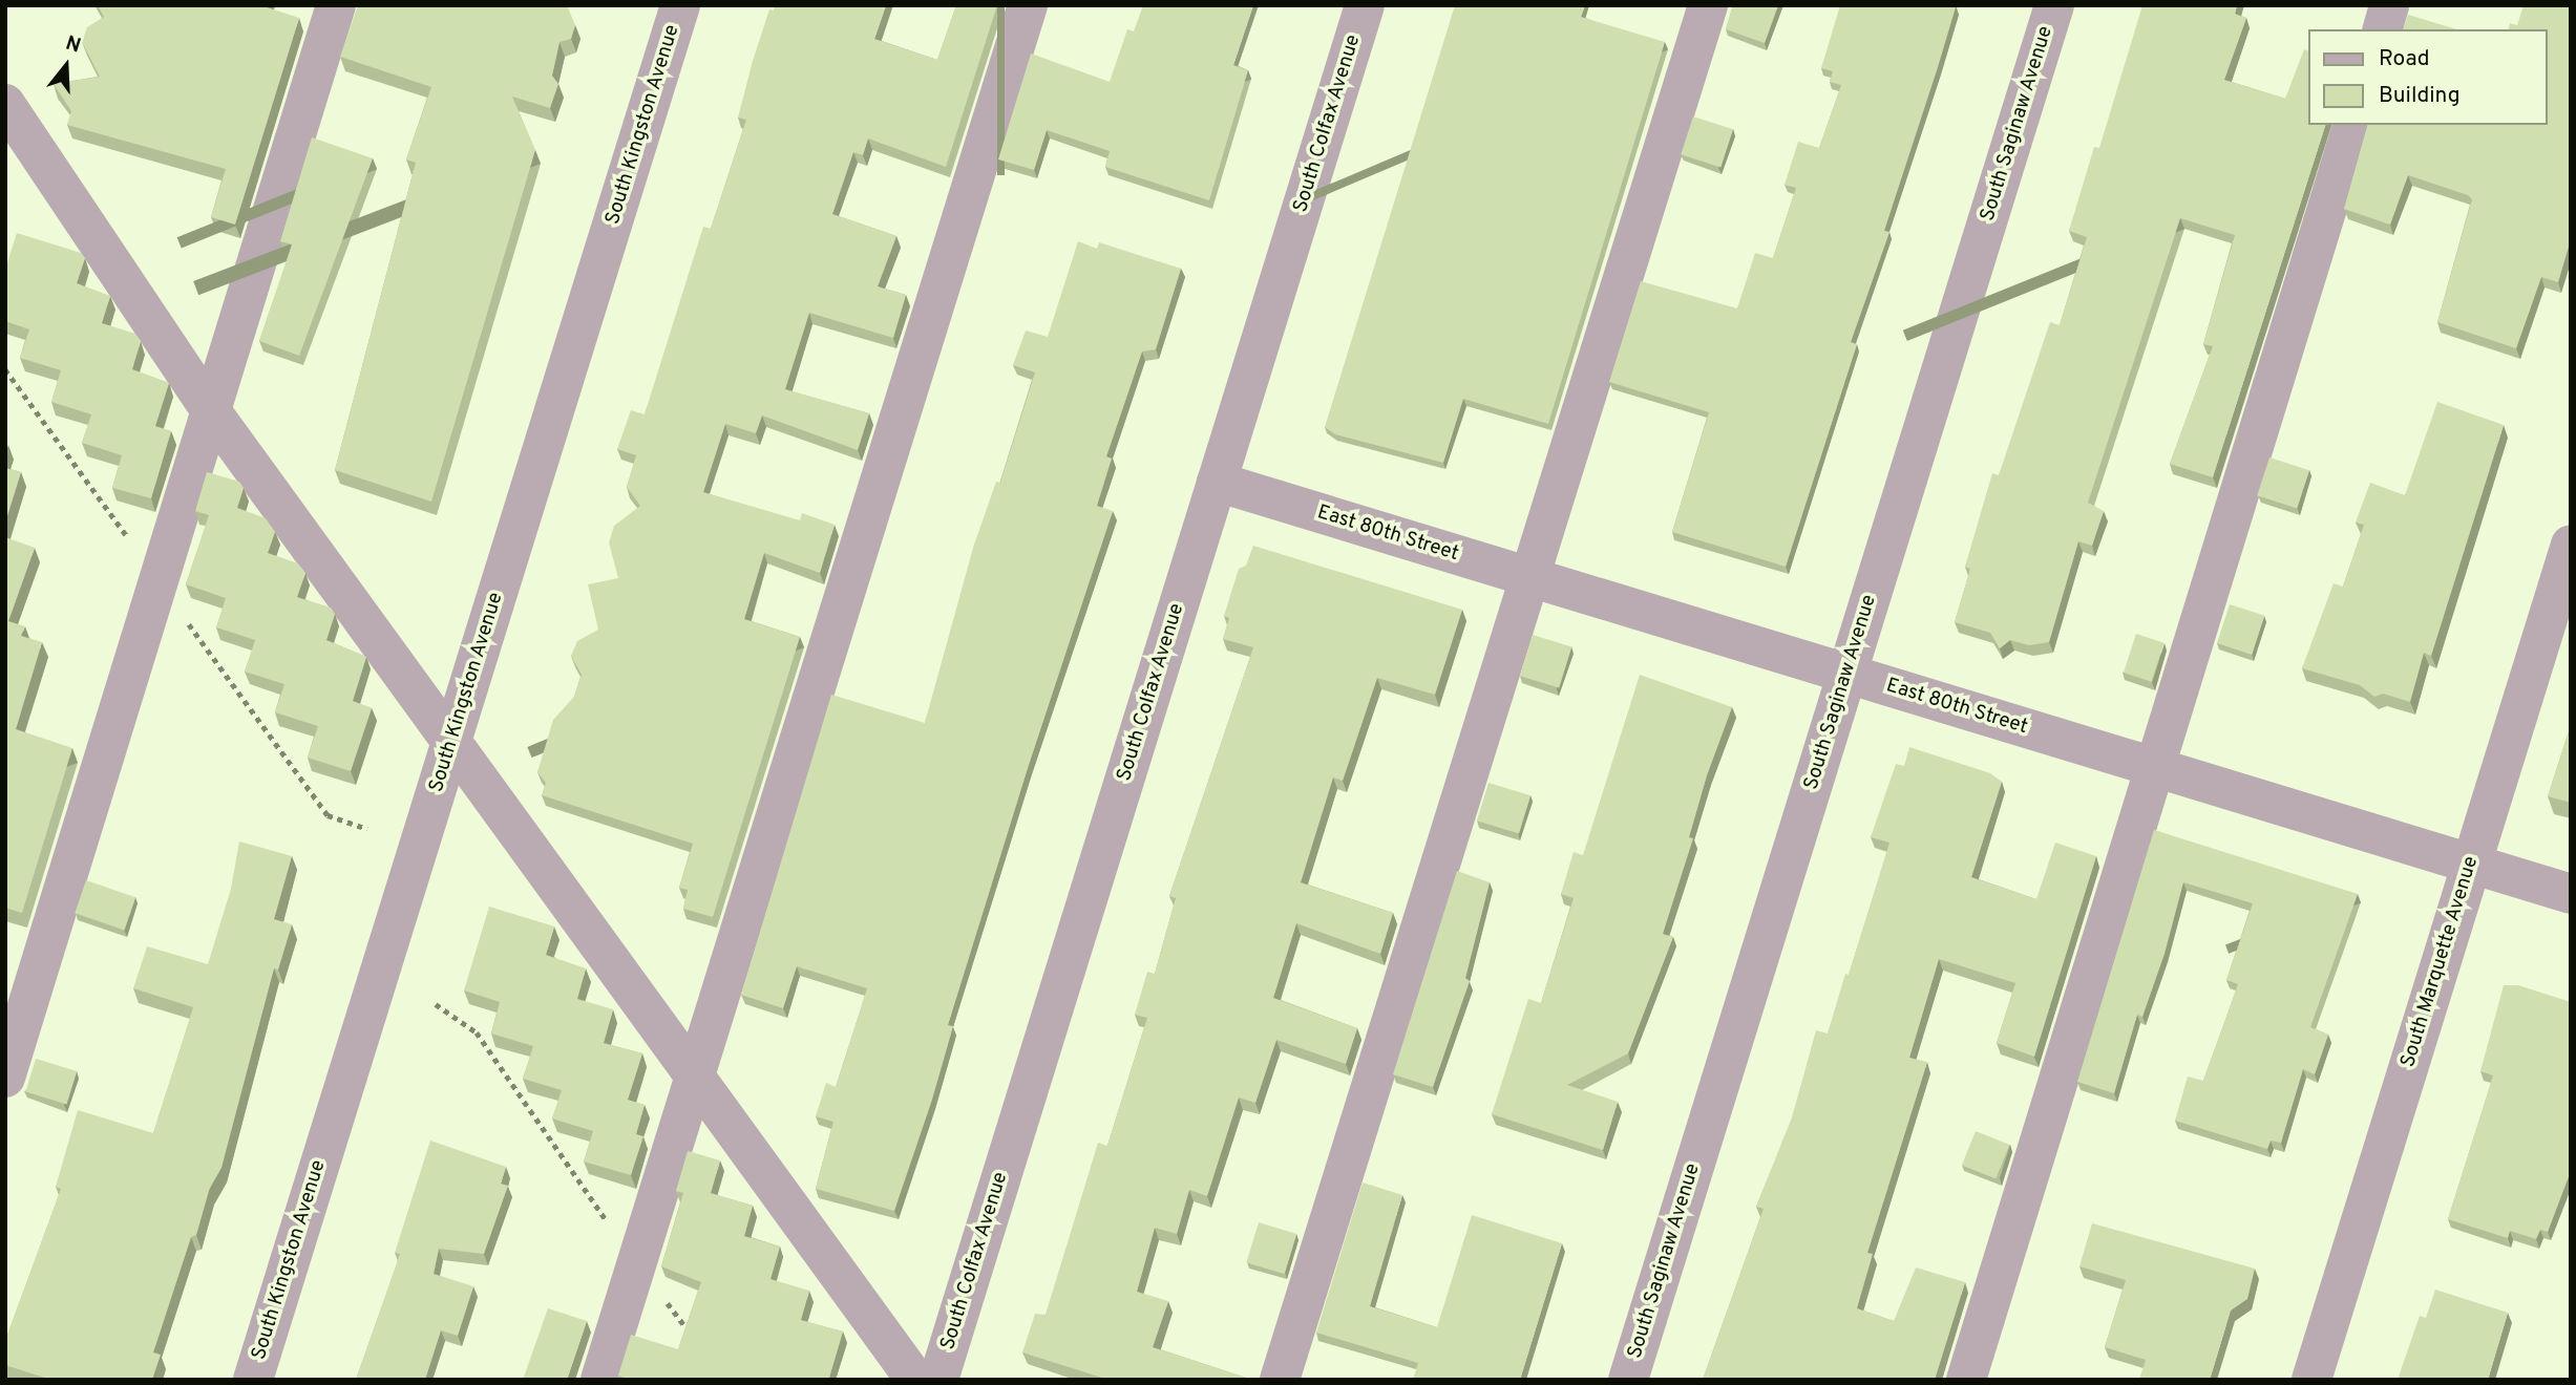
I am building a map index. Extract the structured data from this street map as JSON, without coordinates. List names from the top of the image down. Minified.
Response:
{"streets":{"street":["South Colfax Avenue","South Saginaw Avenue","South Kingston Avenue","East 80th Street","South Marquette Avenue"]},"crossings":[["South Colfax Avenue","East 80th Street"],["South Saginaw Avenue","East 80th Street"],["East 80th Street","South Marquette Avenue"]],"legend":["Road","Building"],"north":"top"}
